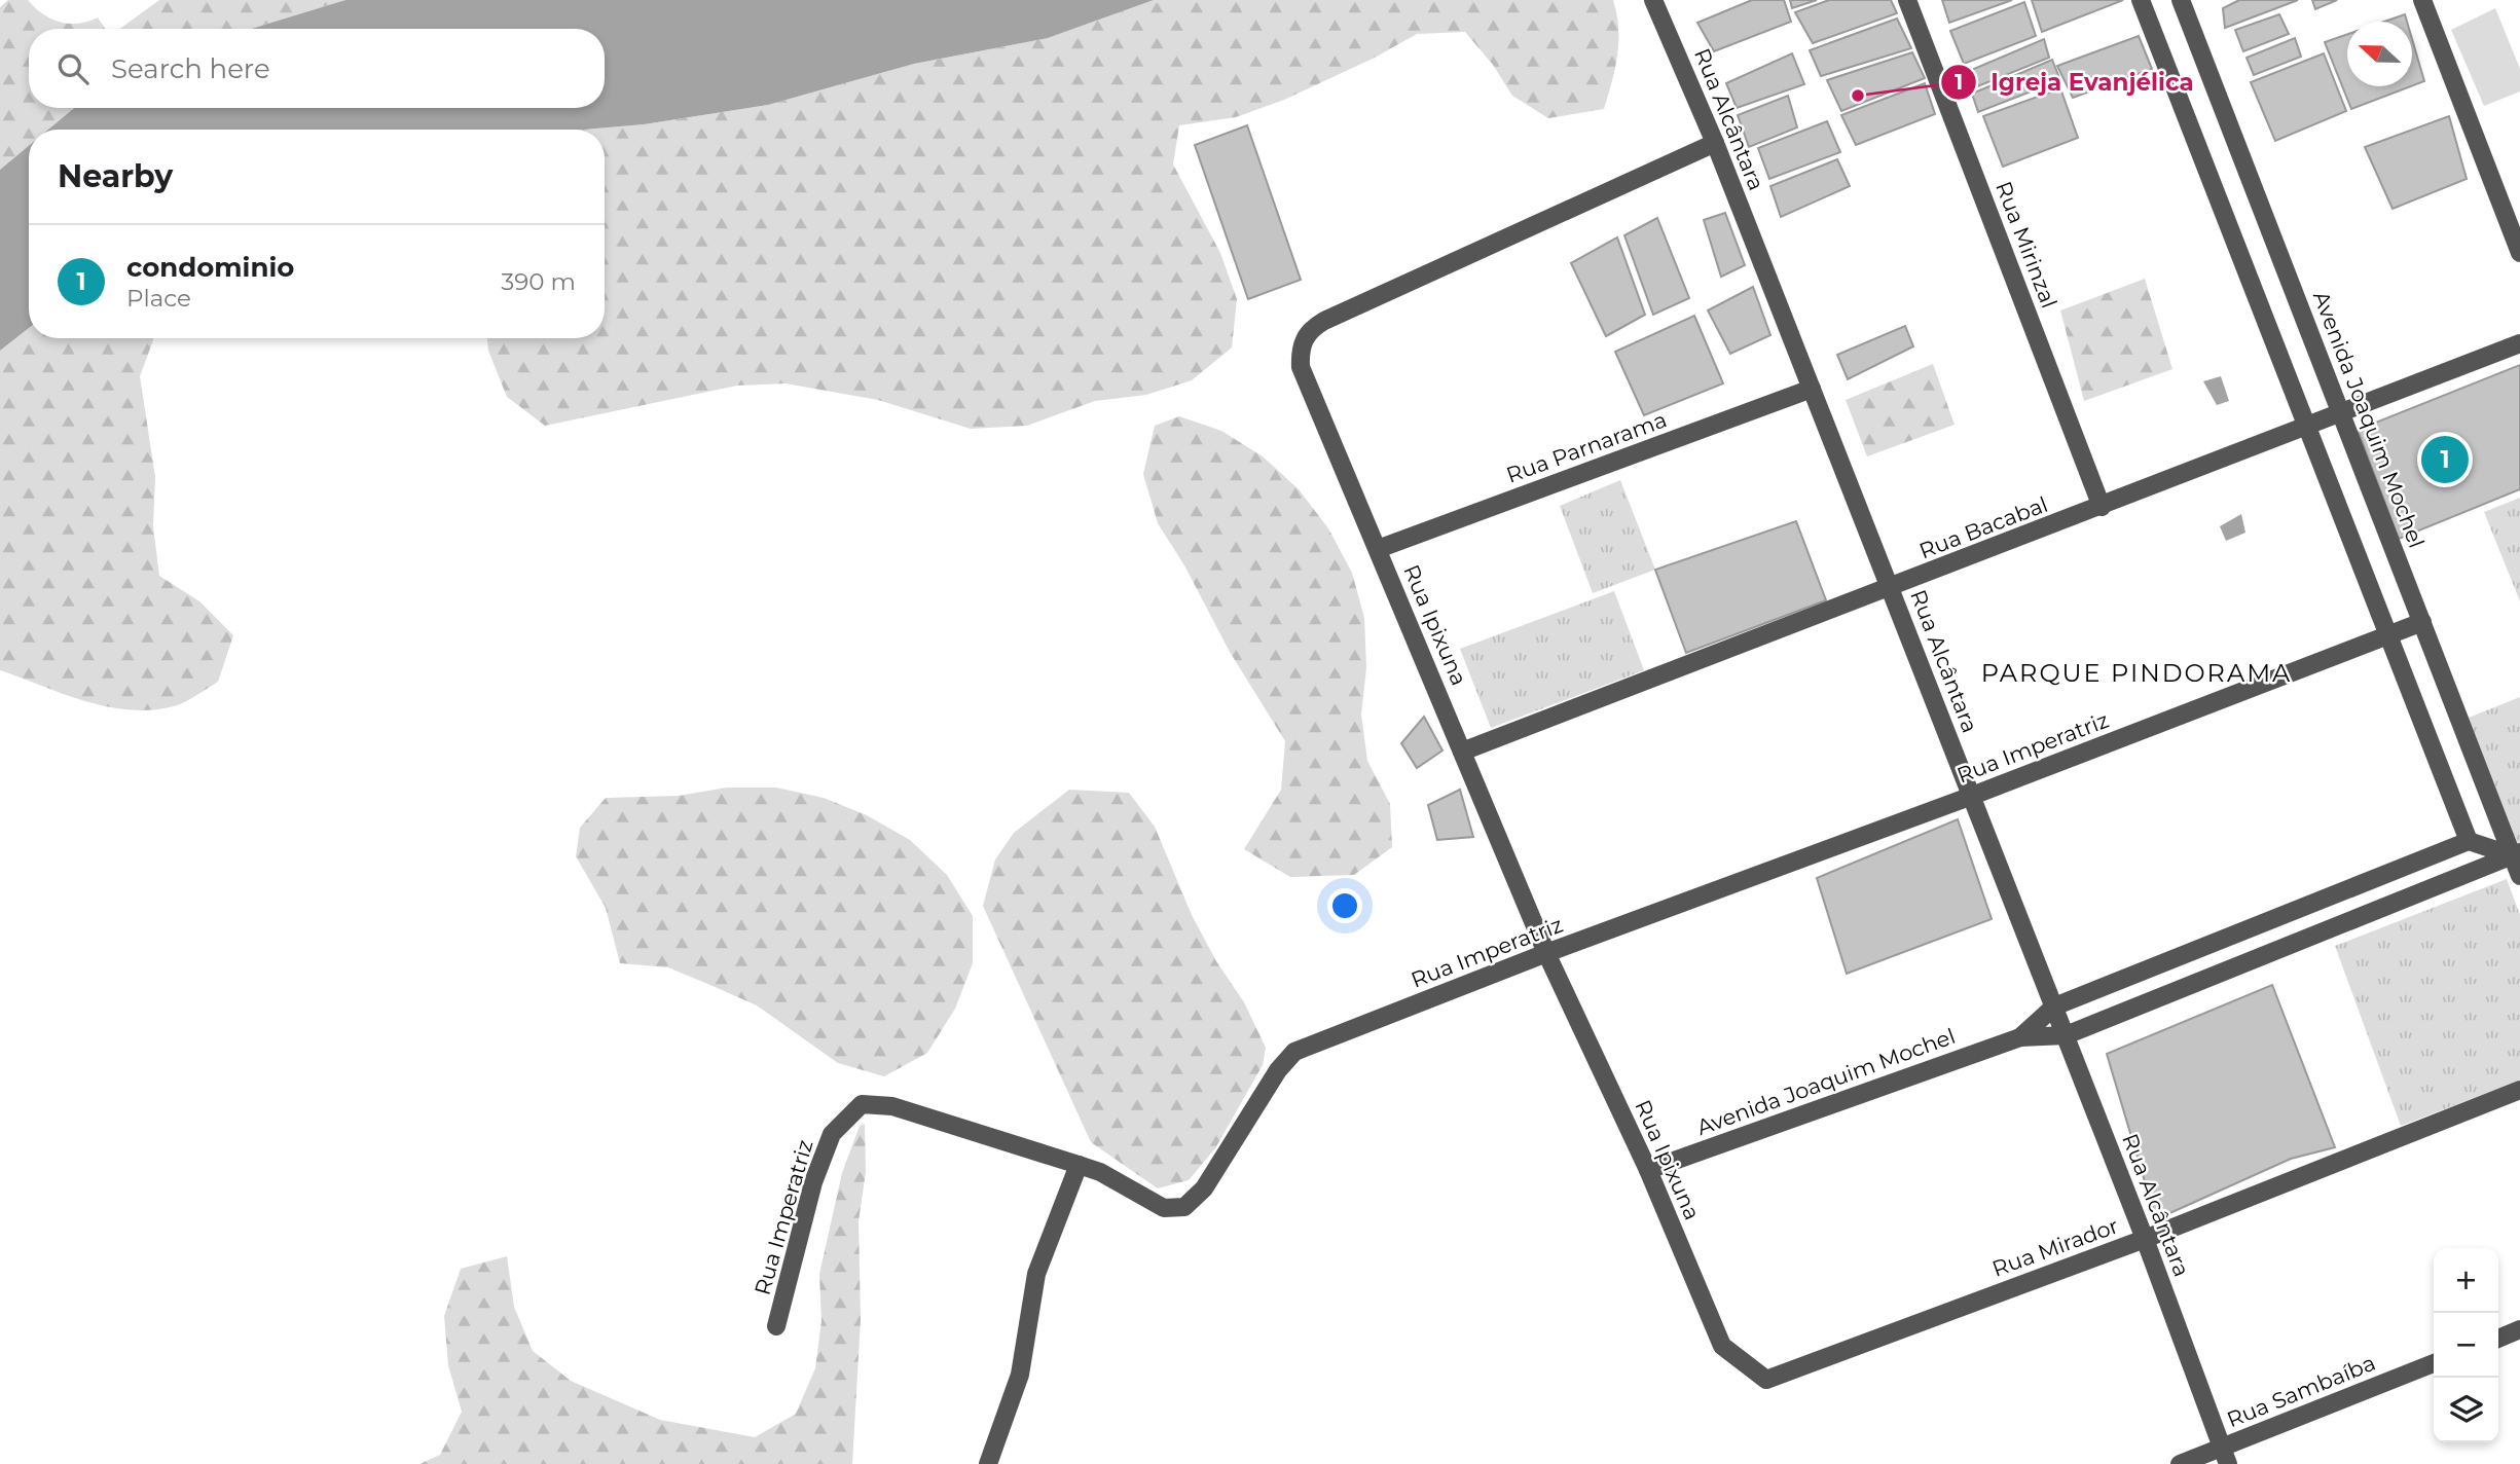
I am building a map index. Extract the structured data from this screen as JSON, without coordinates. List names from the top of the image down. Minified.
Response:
{"streets":{"street":["Rua Alcântara","Rua Mirinzal","Avenida Joaquim Mochel","Rua Parnarama","Rua Bacabal","Rua Ipixuna","Rua Imperatriz","Rua Mirador","Rua Sambaíba"]},"crossings":[["Rua Alcântara","Avenida Joaquim Mochel"],["Rua Alcântara","Rua Parnarama"],["Rua Alcântara","Rua Bacabal"],["Rua Alcântara","Rua Ipixuna"],["Rua Alcântara","Rua Imperatriz"],["Rua Alcântara","Rua Mirador"],["Rua Alcântara","Rua Sambaíba"],["Rua Mirinzal","Rua Bacabal"],["Avenida Joaquim Mochel","Rua Bacabal"],["Avenida Joaquim Mochel","Rua Ipixuna"],["Avenida Joaquim Mochel","Rua Imperatriz"],["Rua Parnarama","Rua Ipixuna"],["Rua Bacabal","Rua Ipixuna"],["Rua Ipixuna","Rua Imperatriz"],["Rua Ipixuna","Rua Mirador"]],"districts":["PARQUE PINDORAMA"],"places":["Igreja Evanjélica"],"north":"left","page":{"search":"Search here","heading":"Nearby","list":[{"mark":"1","name":"condominio","note":"Place","value":"390 m"}],"pins":"1","map_buttons":["+","−"]}}
